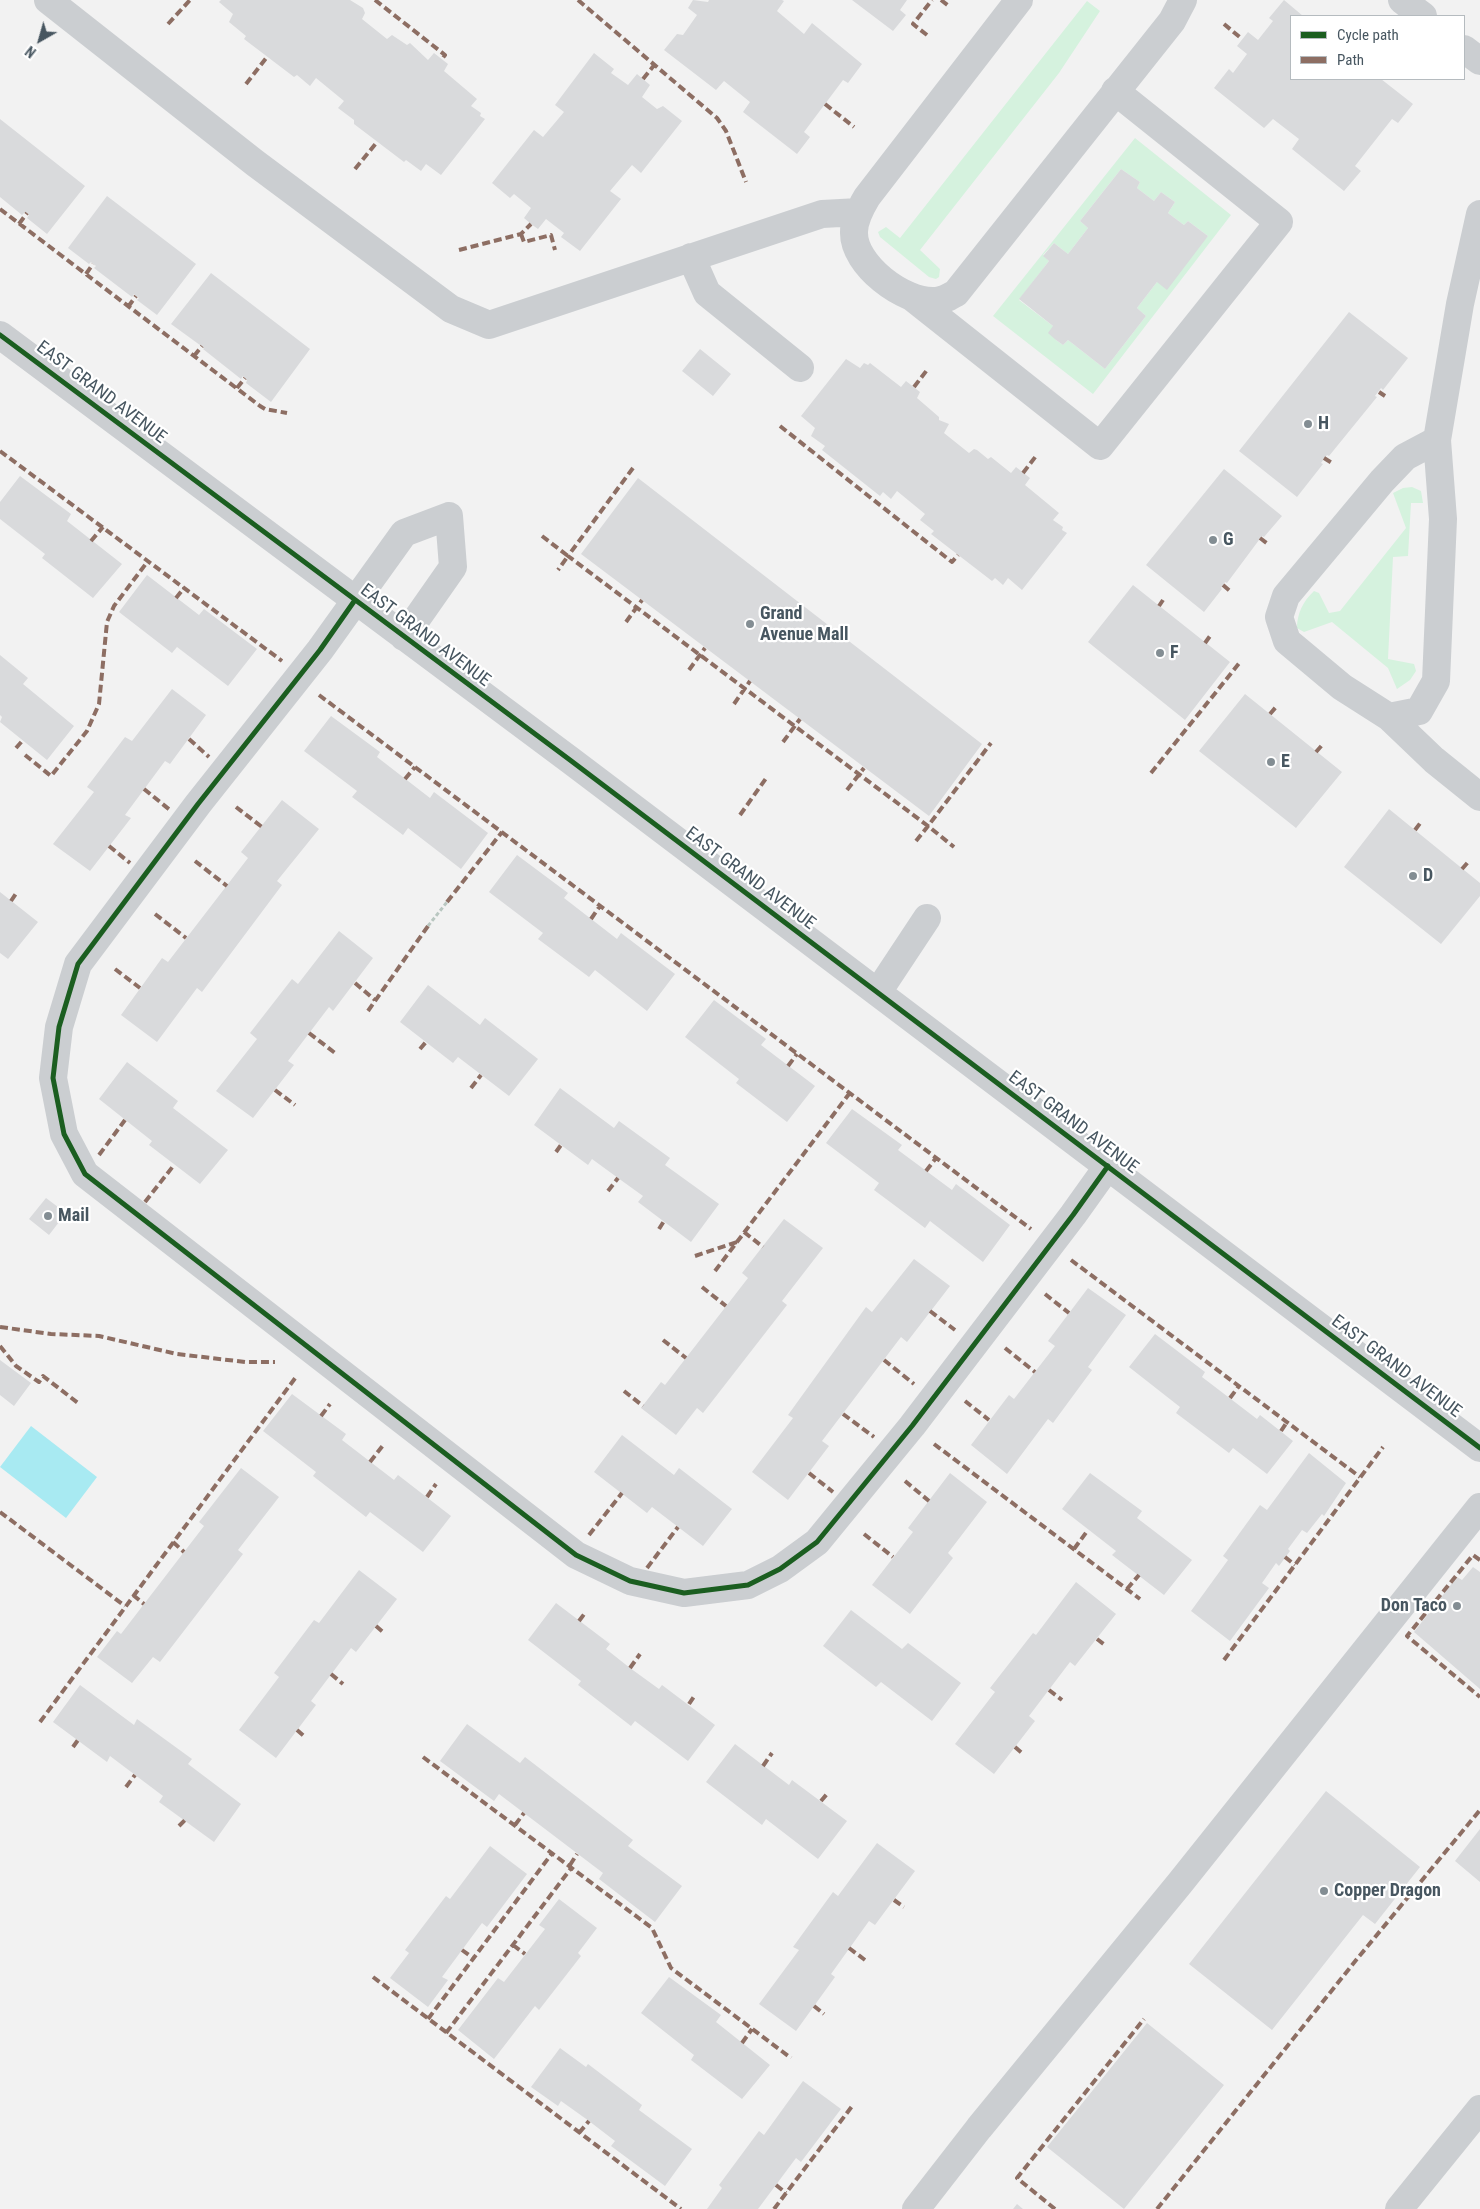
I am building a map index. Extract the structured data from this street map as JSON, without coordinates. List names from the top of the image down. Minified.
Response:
{"streets":{"street":["EAST GRAND AVENUE"]},"places":["H","G","Grand Avenue Mall","F","E","D","Mail","Don Taco","Copper Dragon"],"legend":["Cycle path","Path"],"north":"bottom left"}
